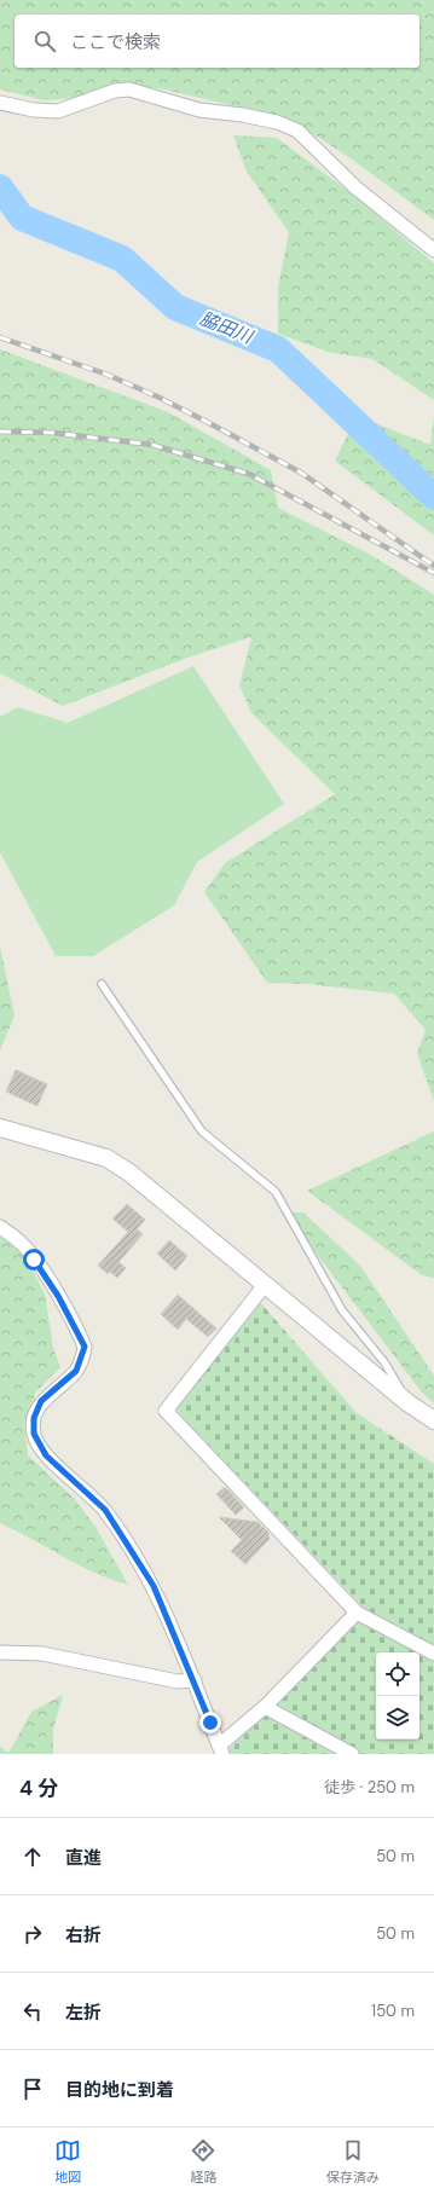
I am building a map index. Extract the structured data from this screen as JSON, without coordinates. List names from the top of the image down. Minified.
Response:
{"water":["脇田川"],"page":{"search":"ここで検索","heading":["4 分","徒歩 · 250 m"],"list":[["直進","50 m"],["右折","50 m"],["左折","150 m"],"目的地に到着"],"nav":["地図","経路","保存済み"]}}
